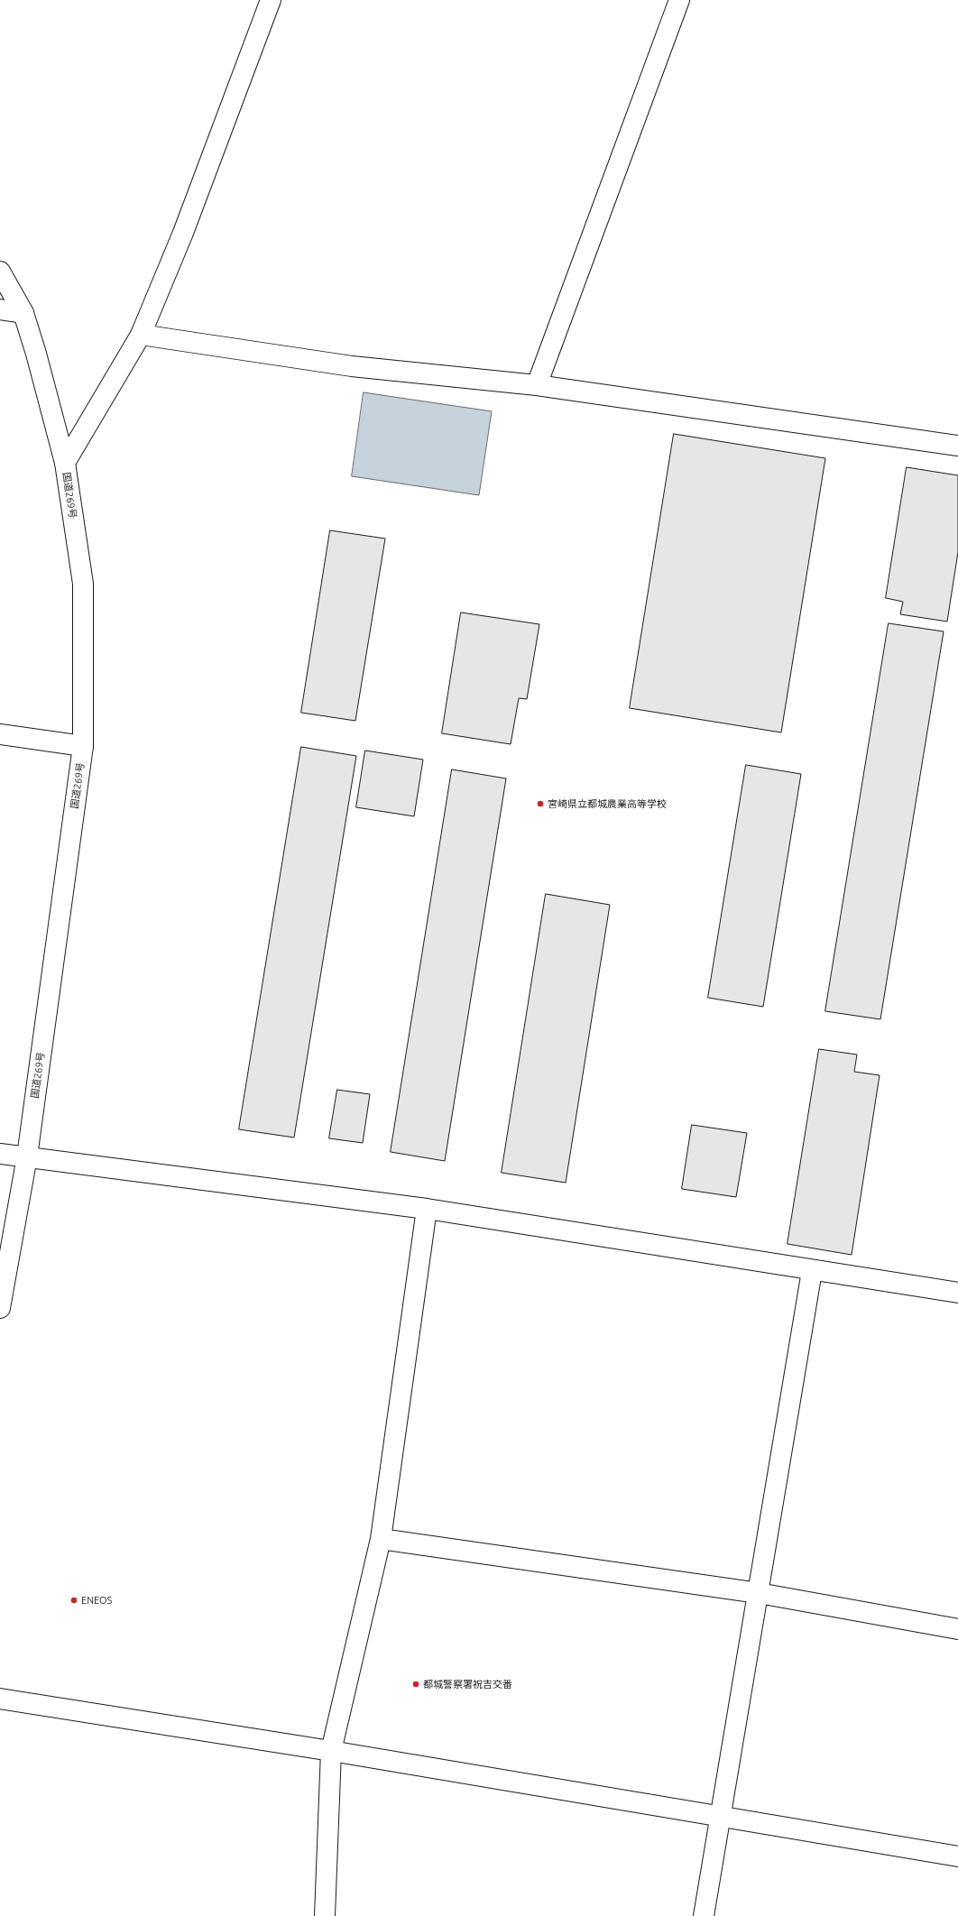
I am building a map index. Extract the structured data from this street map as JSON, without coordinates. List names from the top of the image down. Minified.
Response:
{"streets":{"main road":["国道269号"]},"places":["宮崎県立都城農業高等学校","ENEOS","都城警察署祝吉交番"]}
